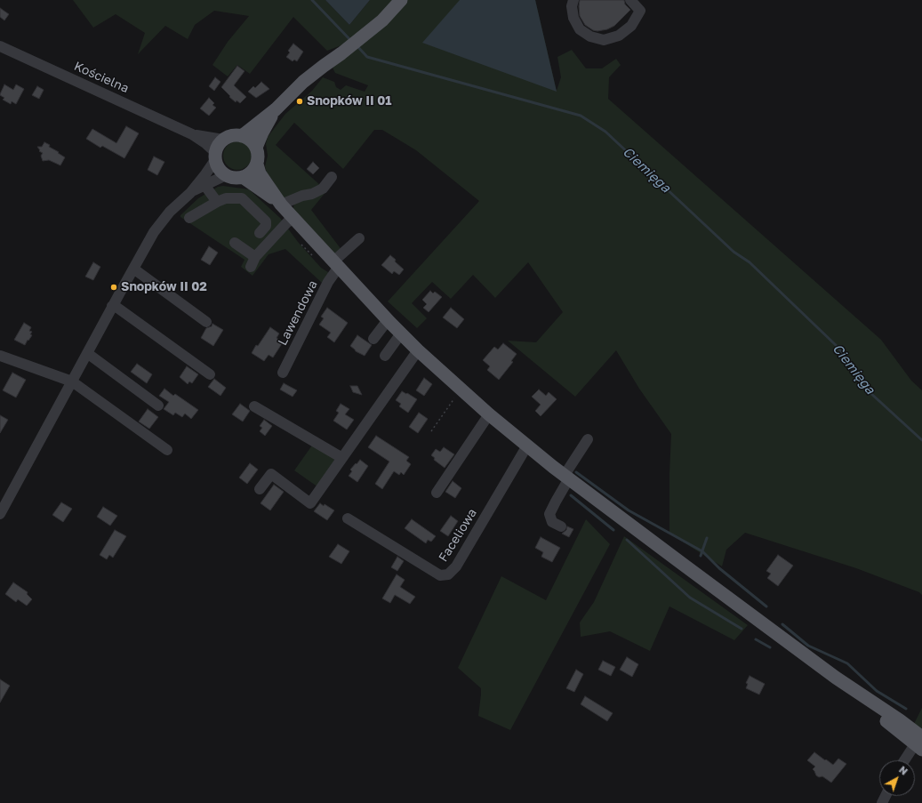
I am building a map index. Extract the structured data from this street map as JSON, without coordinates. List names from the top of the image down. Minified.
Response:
{"streets":{"street":["Kościelna","Lawendowa","Faceliowa"]},"water":["Ciemięga"],"places":["Snopków II 01","Snopków II 02"],"north":"top right"}
